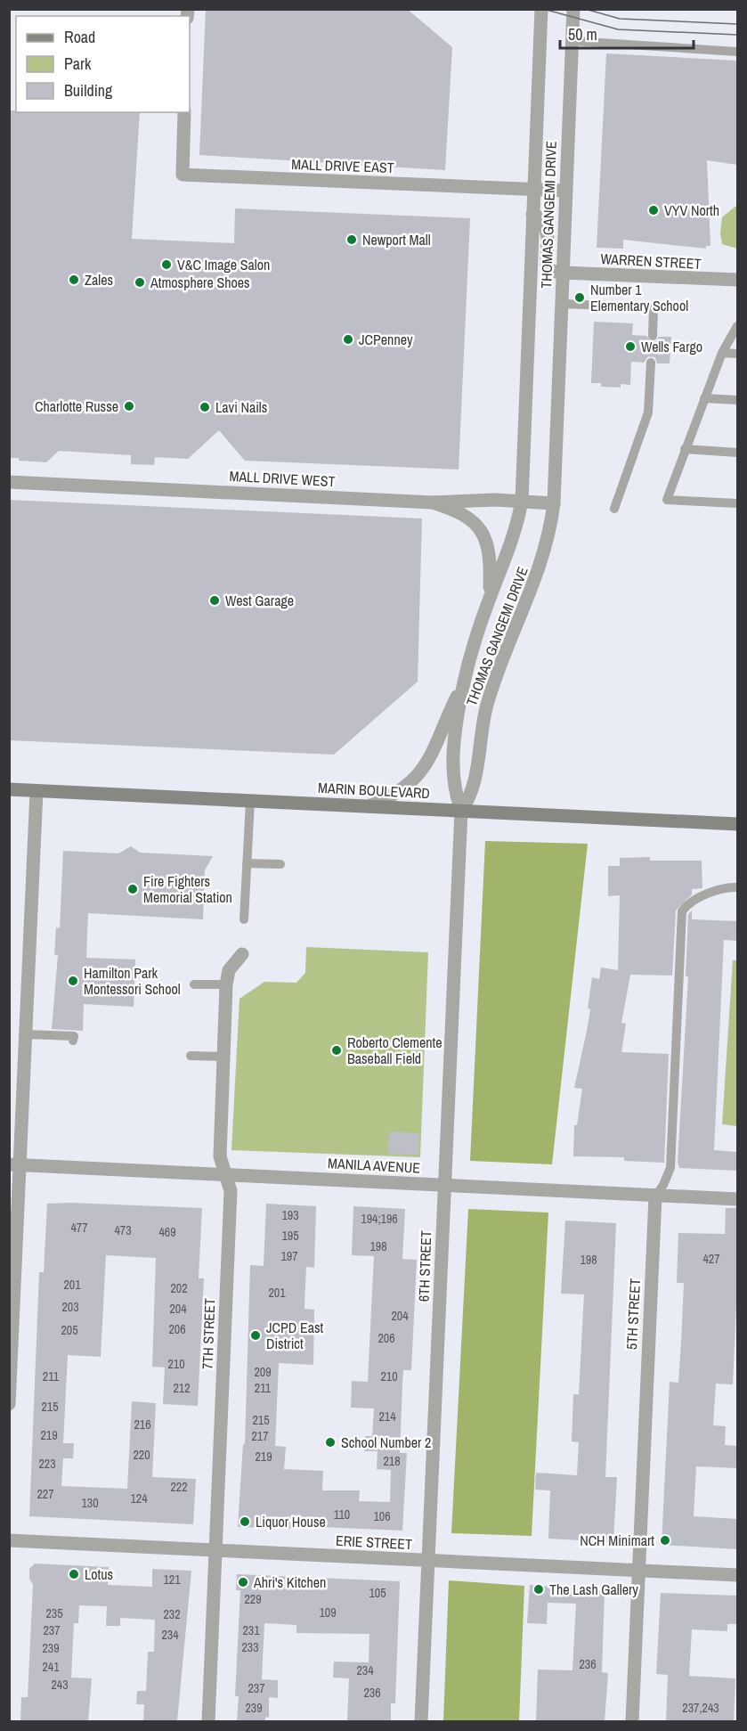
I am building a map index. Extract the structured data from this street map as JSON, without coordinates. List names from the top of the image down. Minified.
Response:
{"streets":{"main road":["MARIN BOULEVARD"],"street":["MALL DRIVE EAST","THOMAS GANGEMI DRIVE","WARREN STREET","MALL DRIVE WEST","MANILA AVENUE","6TH STREET","5TH STREET","7TH STREET","ERIE STREET"]},"crossings":[["MALL DRIVE EAST","THOMAS GANGEMI DRIVE"],["THOMAS GANGEMI DRIVE","WARREN STREET"],["THOMAS GANGEMI DRIVE","MALL DRIVE WEST"],["THOMAS GANGEMI DRIVE","MARIN BOULEVARD"],["THOMAS GANGEMI DRIVE","6TH STREET"],["MARIN BOULEVARD","6TH STREET"],["MANILA AVENUE","6TH STREET"],["MANILA AVENUE","5TH STREET"],["MANILA AVENUE","7TH STREET"],["6TH STREET","ERIE STREET"],["5TH STREET","ERIE STREET"],["7TH STREET","ERIE STREET"]],"places":["VYV North","Newport Mall","V&C Image Salon","Zales","Atmosphere Shoes","Number 1 Elementary School","JCPenney","Wells Fargo","Charlotte Russe","Lavi Nails","West Garage","Fire Fighters Memorial Station","Hamilton Park Montessori School","Roberto Clemente Baseball Field","JCPD East District","School Number 2","Liquor House","NCH Minimart","Lotus","Ahri's Kitchen","The Lash Gallery"],"house_numbers":["193","194;196","477","473","469","195","198","197","427","198","201","202","201","203","204","204","206","205","206","210","209","211","210","212","211","215","214","215","216","219","217","220","219","218","223","222","227","124","130","110","106","121","105","229","109","235","232","237","231","234","233","239","236","241","234","243","237","236","239","237,243"],"legend":["Road","Park","Building"],"scale_bar":"50 m"}
